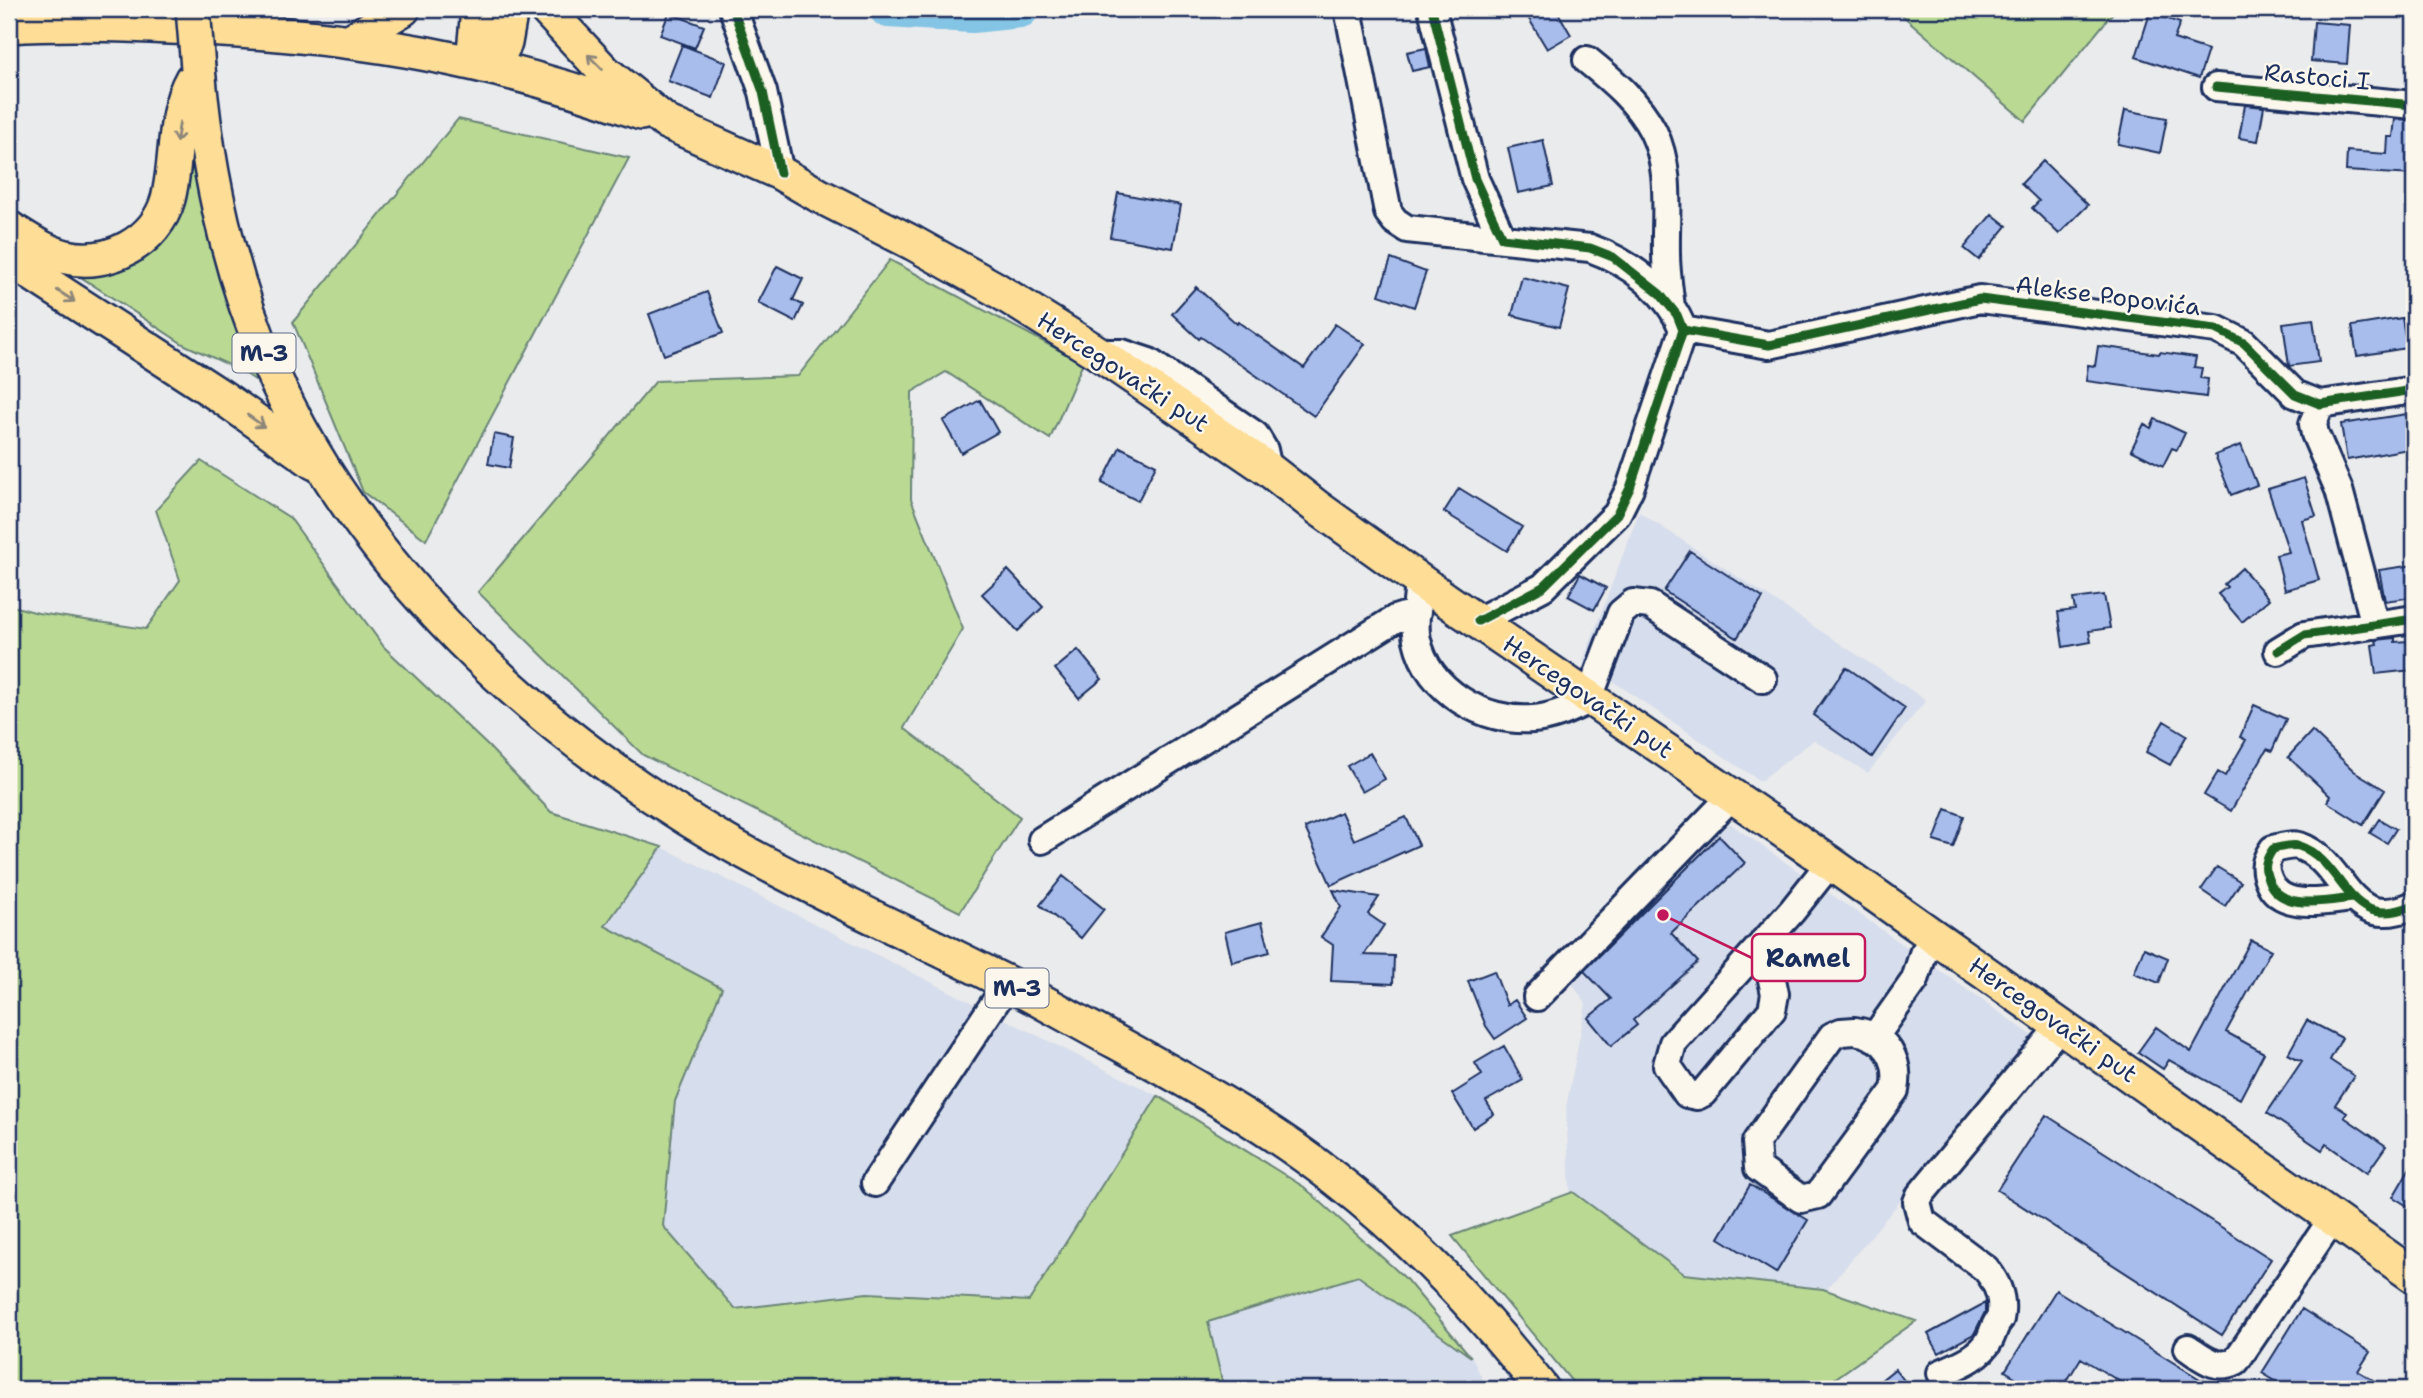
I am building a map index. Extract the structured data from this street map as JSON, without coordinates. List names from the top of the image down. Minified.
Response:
{"streets":{"main road":["M-3","Hercegovački put"],"street":["Rastoci I","Alekse Popovića"]},"places":["Ramel"]}
